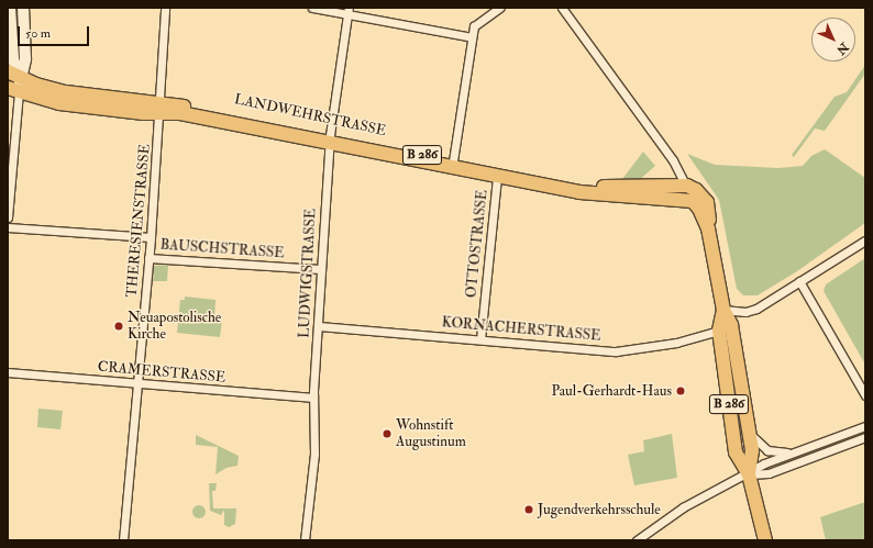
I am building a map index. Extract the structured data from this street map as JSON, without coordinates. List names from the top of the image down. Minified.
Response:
{"streets":{"main road":["LANDWEHRSTRASSE","B 286"],"street":["THERESIENSTRASSE","OTTOSTRASSE","BAUSCHSTRASSE","LUDWIGSTRASSE","KORNACHERSTRASSE","CRAMERSTRASSE"]},"crossings":[["LANDWEHRSTRASSE","B 286"],["LANDWEHRSTRASSE","THERESIENSTRASSE"],["LANDWEHRSTRASSE","OTTOSTRASSE"],["LANDWEHRSTRASSE","LUDWIGSTRASSE"],["B 286","KORNACHERSTRASSE"],["THERESIENSTRASSE","BAUSCHSTRASSE"],["THERESIENSTRASSE","CRAMERSTRASSE"],["OTTOSTRASSE","KORNACHERSTRASSE"],["BAUSCHSTRASSE","LUDWIGSTRASSE"],["LUDWIGSTRASSE","KORNACHERSTRASSE"],["LUDWIGSTRASSE","CRAMERSTRASSE"]],"places":["Neuapostolische Kirche","Paul-Gerhardt-Haus","Wohnstift Augustinum","Jugendverkehrsschule"],"scale_bar":"50 m","north":"bottom right"}
